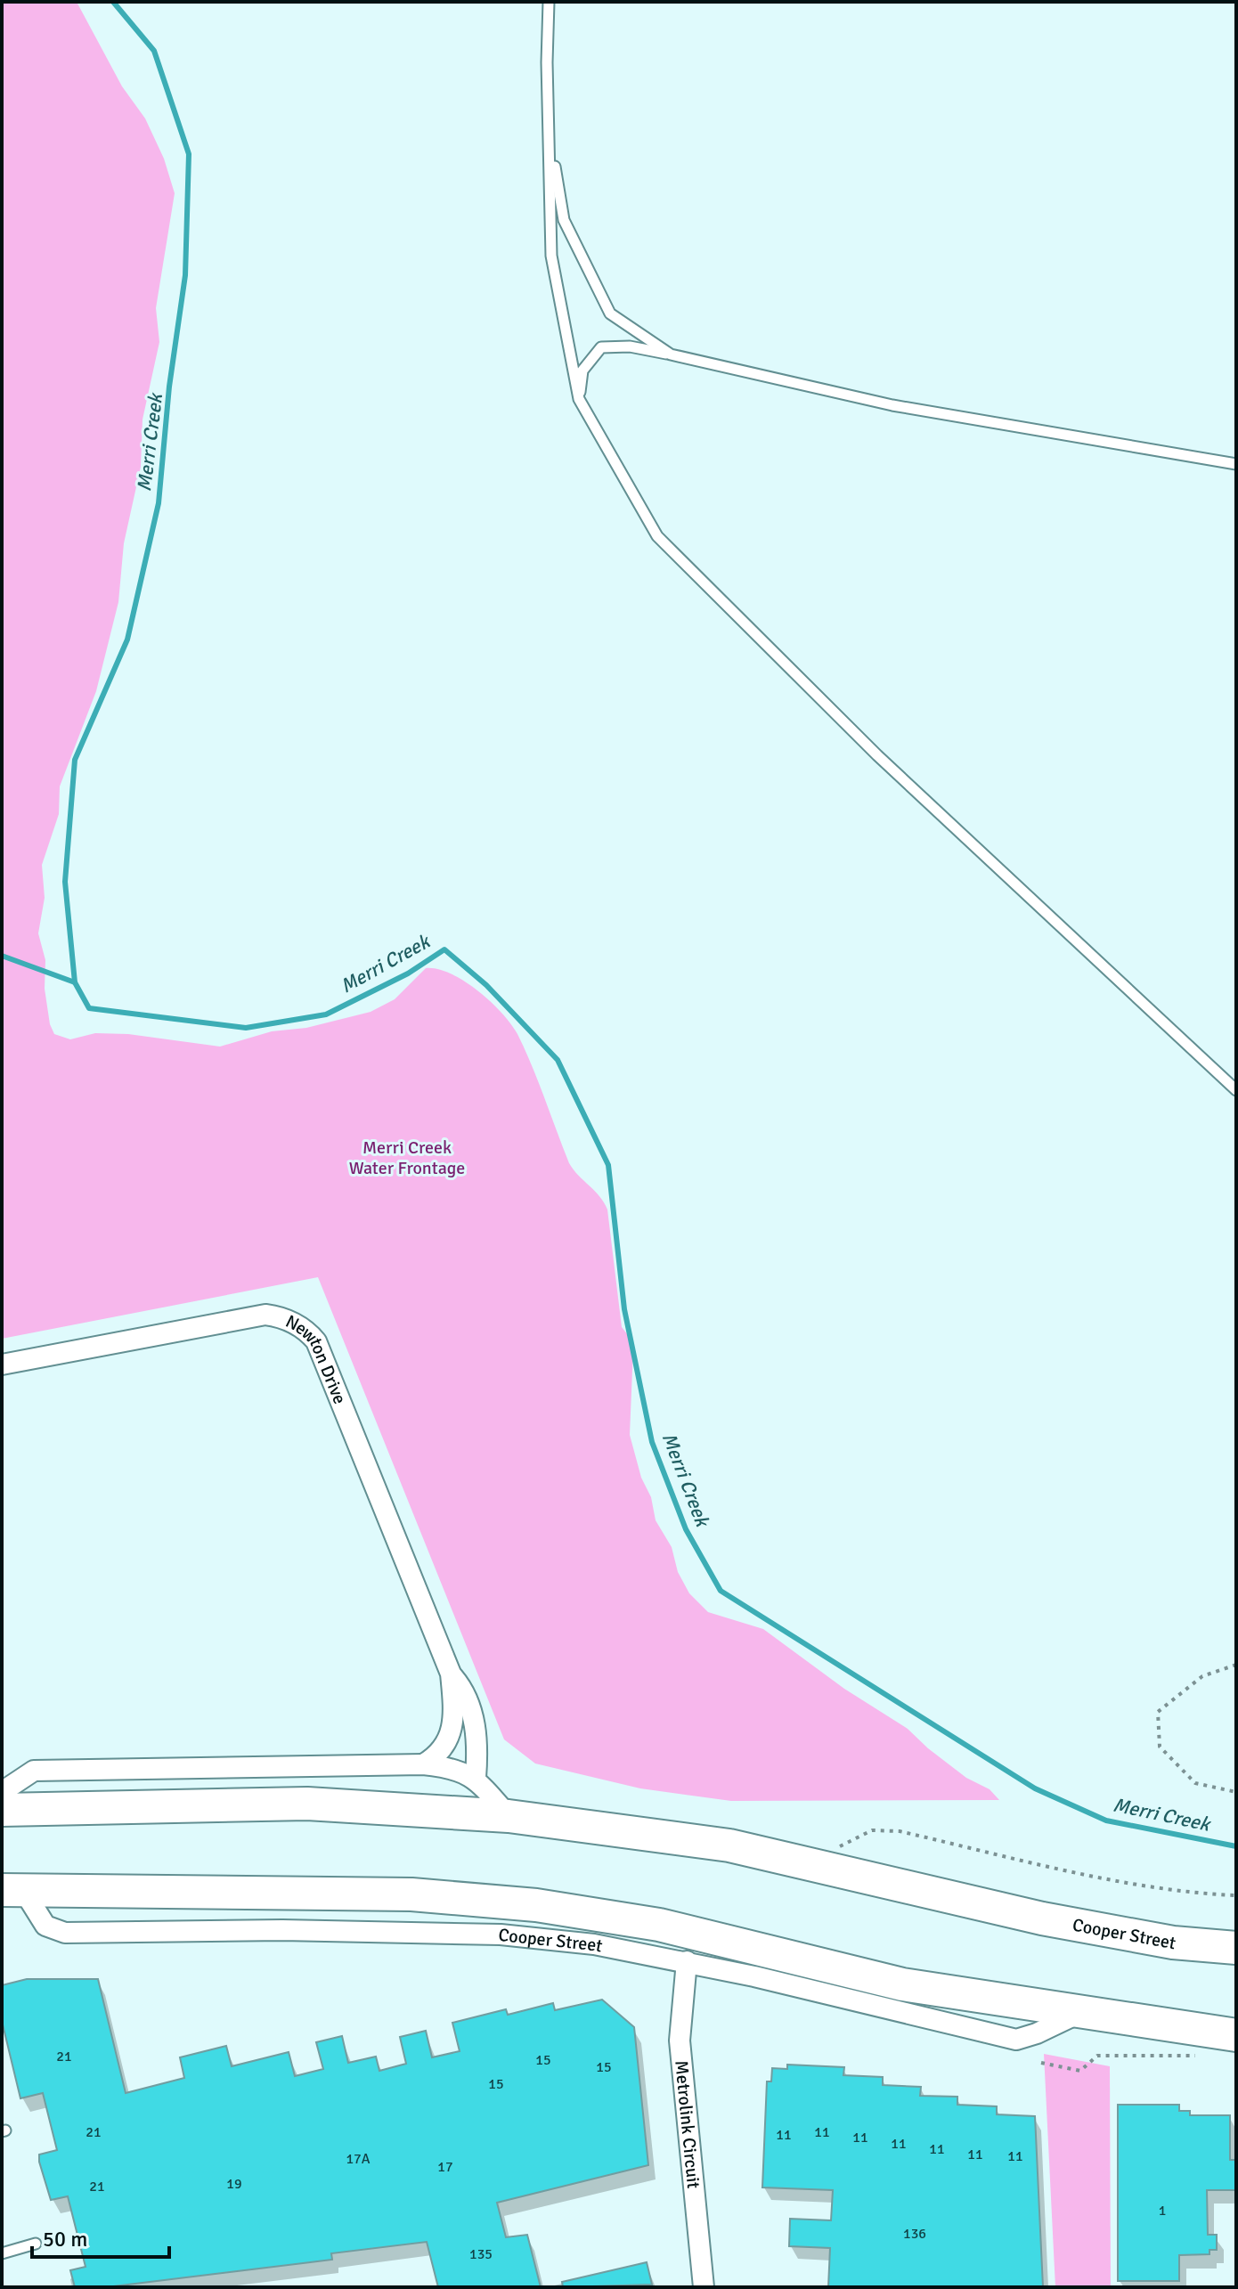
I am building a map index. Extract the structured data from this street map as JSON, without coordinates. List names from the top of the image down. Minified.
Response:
{"streets":{"main road":["Cooper Street"],"street":["Newton Drive","Metrolink Circuit"]},"crossings":[["Cooper Street","Metrolink Circuit"]],"water":["Merri Creek"],"parks":["Merri Creek Water Frontage"],"house_numbers":["21","15","15","15","21","11","11","11","11","11","11","11","17A","17","19","21","1","136","135"],"scale_bar":"50 m"}
